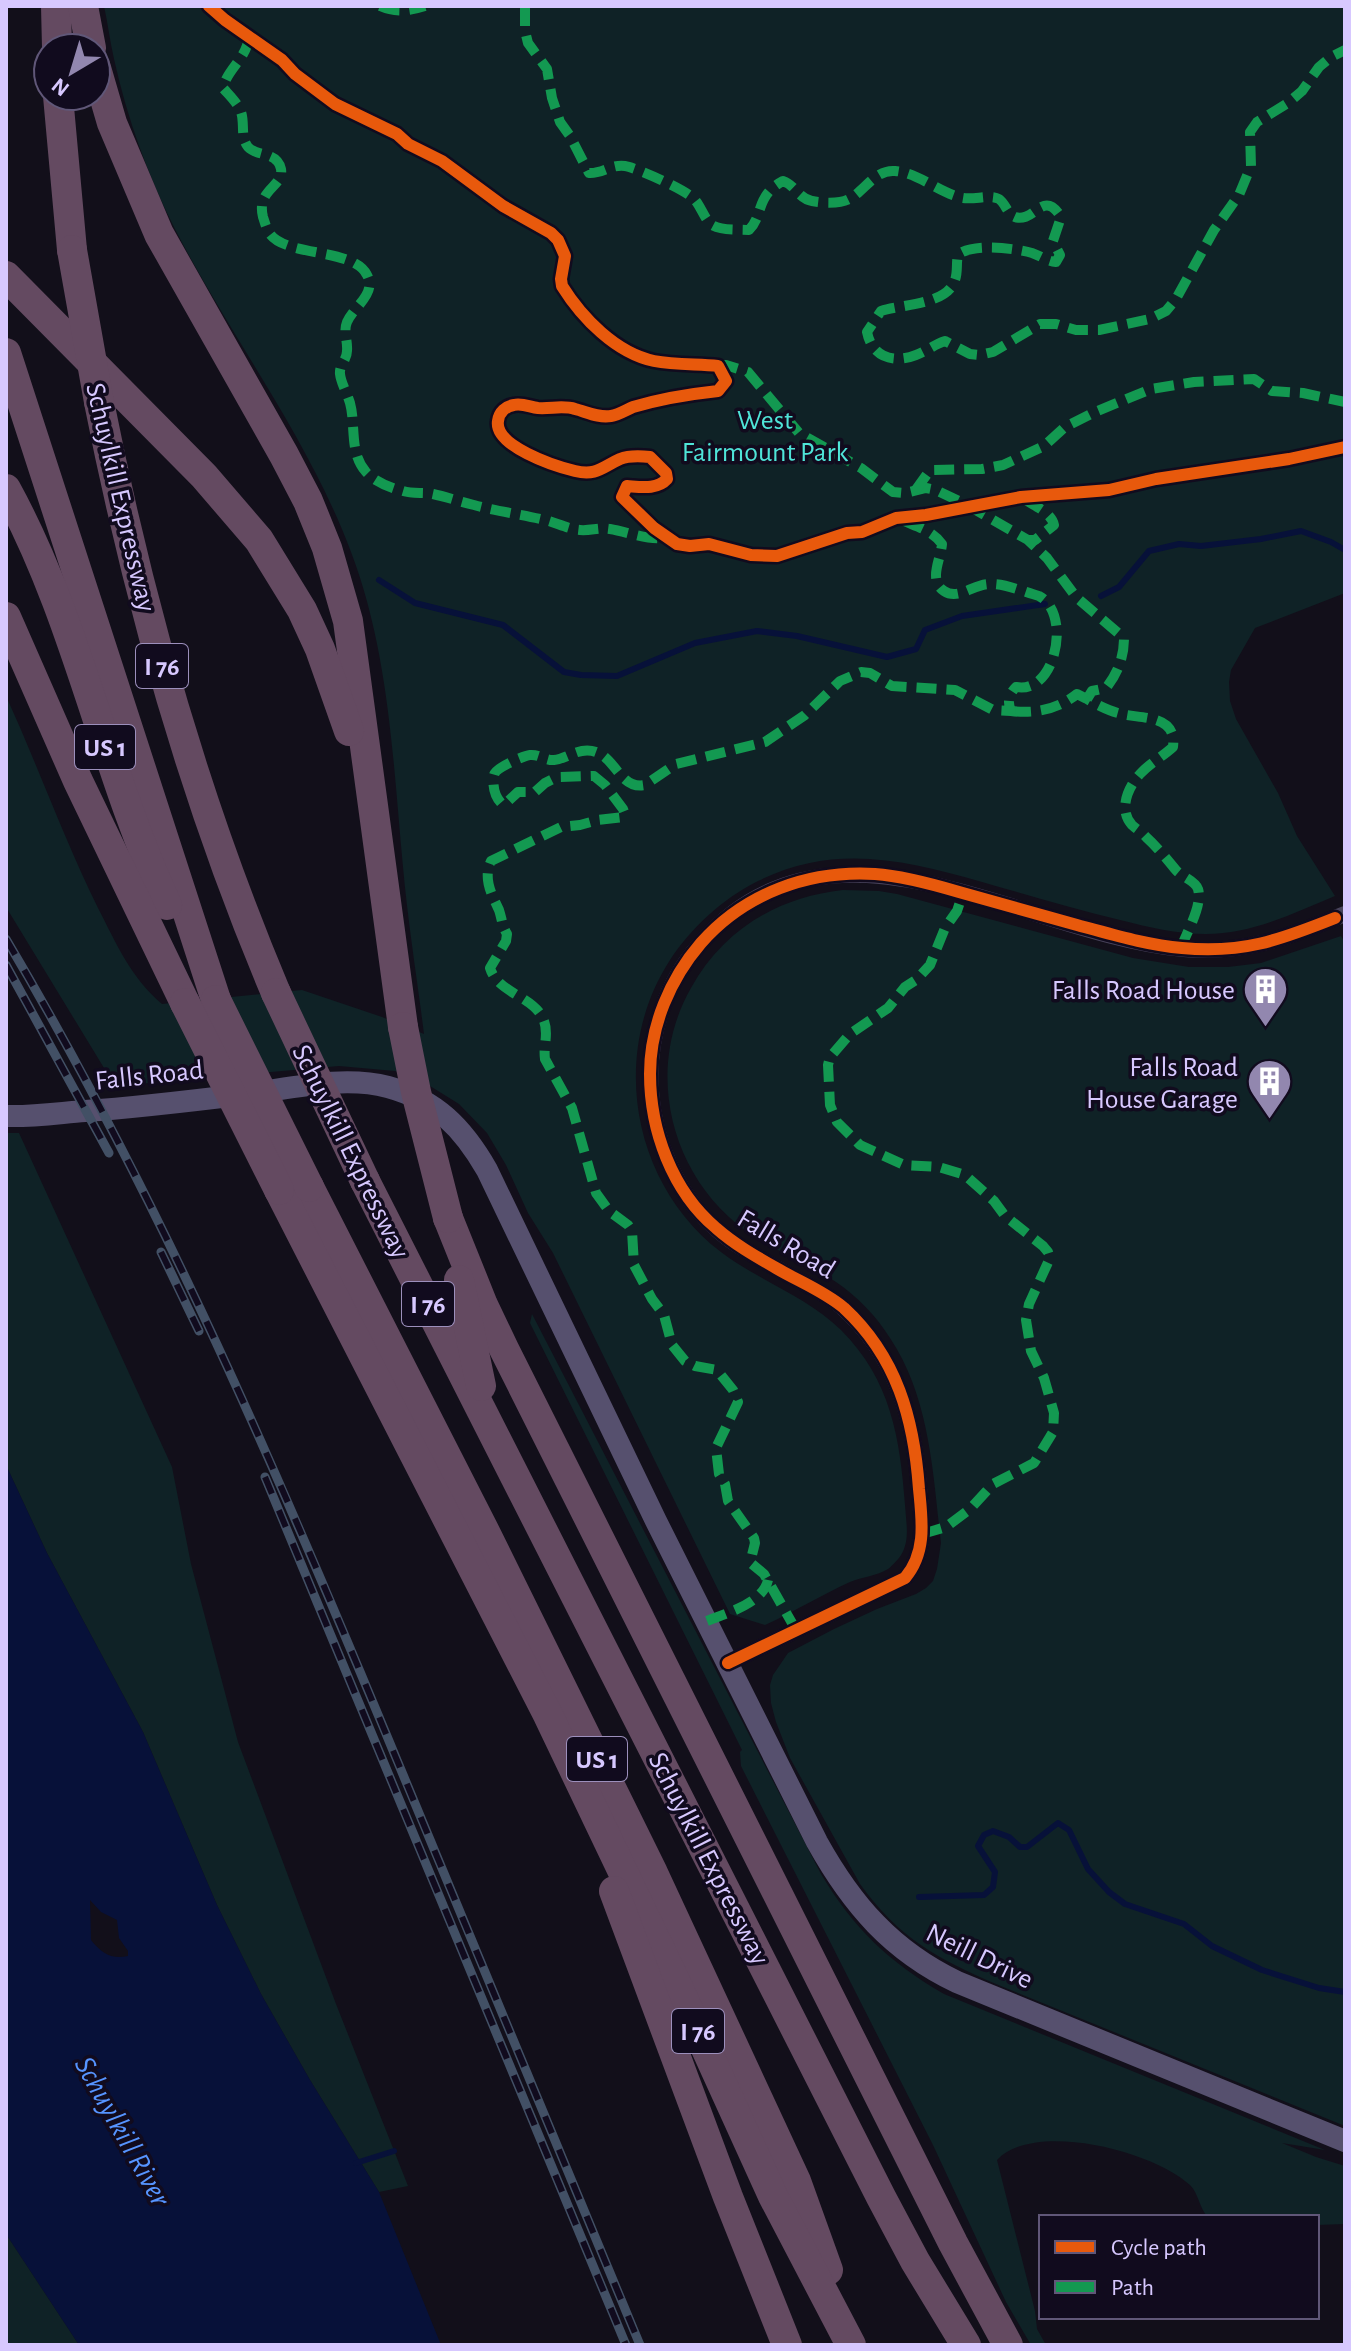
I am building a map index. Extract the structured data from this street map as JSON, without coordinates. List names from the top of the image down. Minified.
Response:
{"streets":{"highway":["Schuylkill Expressway","I 76","US 1"],"main road":["Falls Road","Neill Drive"]},"crossings":[["I 76","US 1"],["Falls Road","Neill Drive"]],"water":["Schuylkill River"],"parks":["West Fairmount Park"],"places":{"building":["Falls Road House","Falls Road House Garage"]},"legend":["Cycle path","Path"],"north":"bottom left"}
